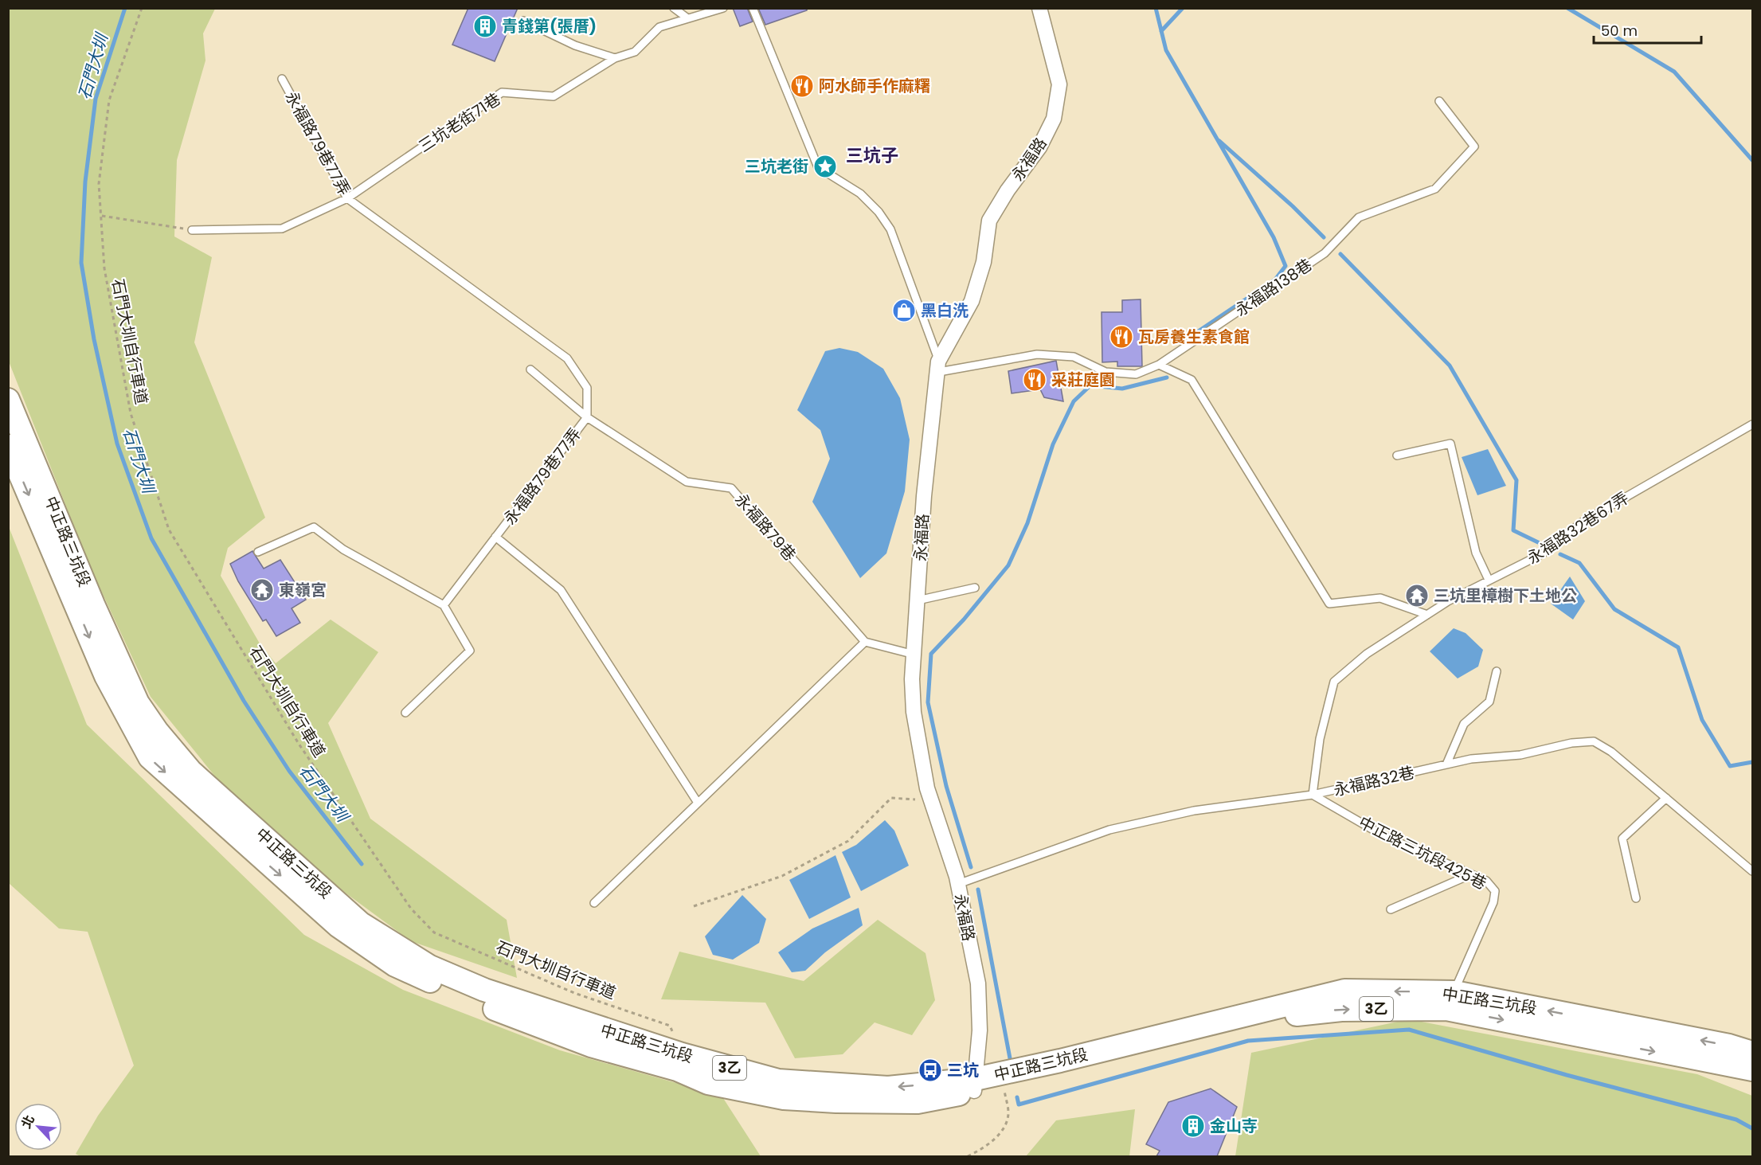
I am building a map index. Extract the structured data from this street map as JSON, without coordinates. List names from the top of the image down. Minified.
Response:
{"streets":{"main road":["中正路三坑段","3乙"],"street":["永福路"],"lane":["三坑老街71巷","永福路79巷77弄","永福路138巷","永福路79巷","永福路32巷67弄","永福路32巷","中正路三坑段425巷"],"path":["石門大圳自行車道"]},"crossings":[["三坑老街71巷","永福路79巷77弄"],["永福路79巷77弄","永福路79巷"],["永福路","永福路138巷"],["永福路","中正路三坑段"],["永福路","永福路32巷"],["石門大圳自行車道","中正路三坑段"],["永福路32巷67弄","永福路32巷"],["永福路32巷67弄","中正路三坑段425巷"],["中正路三坑段","中正路三坑段425巷"],["永福路32巷","中正路三坑段425巷"]],"districts":["三坑子"],"water":["石門大圳"],"places":{"building":["青錢第(張厝)","金山寺"],"restaurant":["阿水師手作麻糬","瓦房養生素食館","采莊庭園"],"place":["三坑老街"],"shop":["黑白洗"],"temple":["東嶺宮","三坑里樟樹下土地公"],"bus stop":["三坑"]},"scale_bar":"50 m","north":"top left"}
